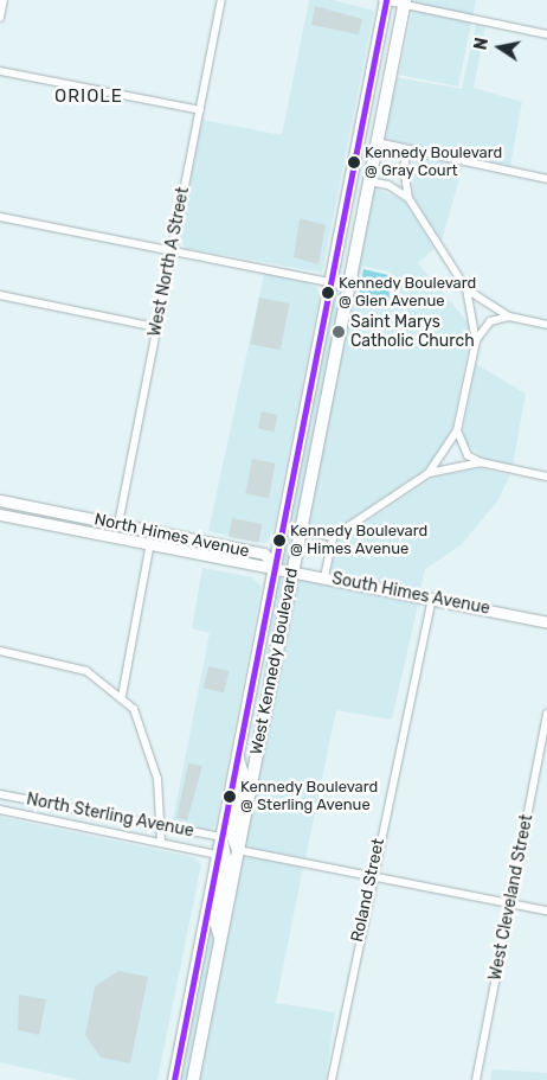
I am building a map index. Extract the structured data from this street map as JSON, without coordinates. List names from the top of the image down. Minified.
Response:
{"streets":{"main road":["West Kennedy Boulevard"],"street":["West North A Street","North Himes Avenue","South Himes Avenue","North Sterling Avenue","Roland Street","West Cleveland Street"]},"crossings":[["West North A Street","North Himes Avenue"],["North Himes Avenue","South Himes Avenue"],["North Himes Avenue","West Kennedy Boulevard"],["South Himes Avenue","West Kennedy Boulevard"],["South Himes Avenue","Roland Street"],["West Kennedy Boulevard","North Sterling Avenue"]],"districts":["ORIOLE"],"places":["Kennedy Boulevard @ Gray Court","Kennedy Boulevard @ Glen Avenue","Saint Marys Catholic Church","Kennedy Boulevard @ Himes Avenue","Kennedy Boulevard @ Sterling Avenue"],"north":"left"}
